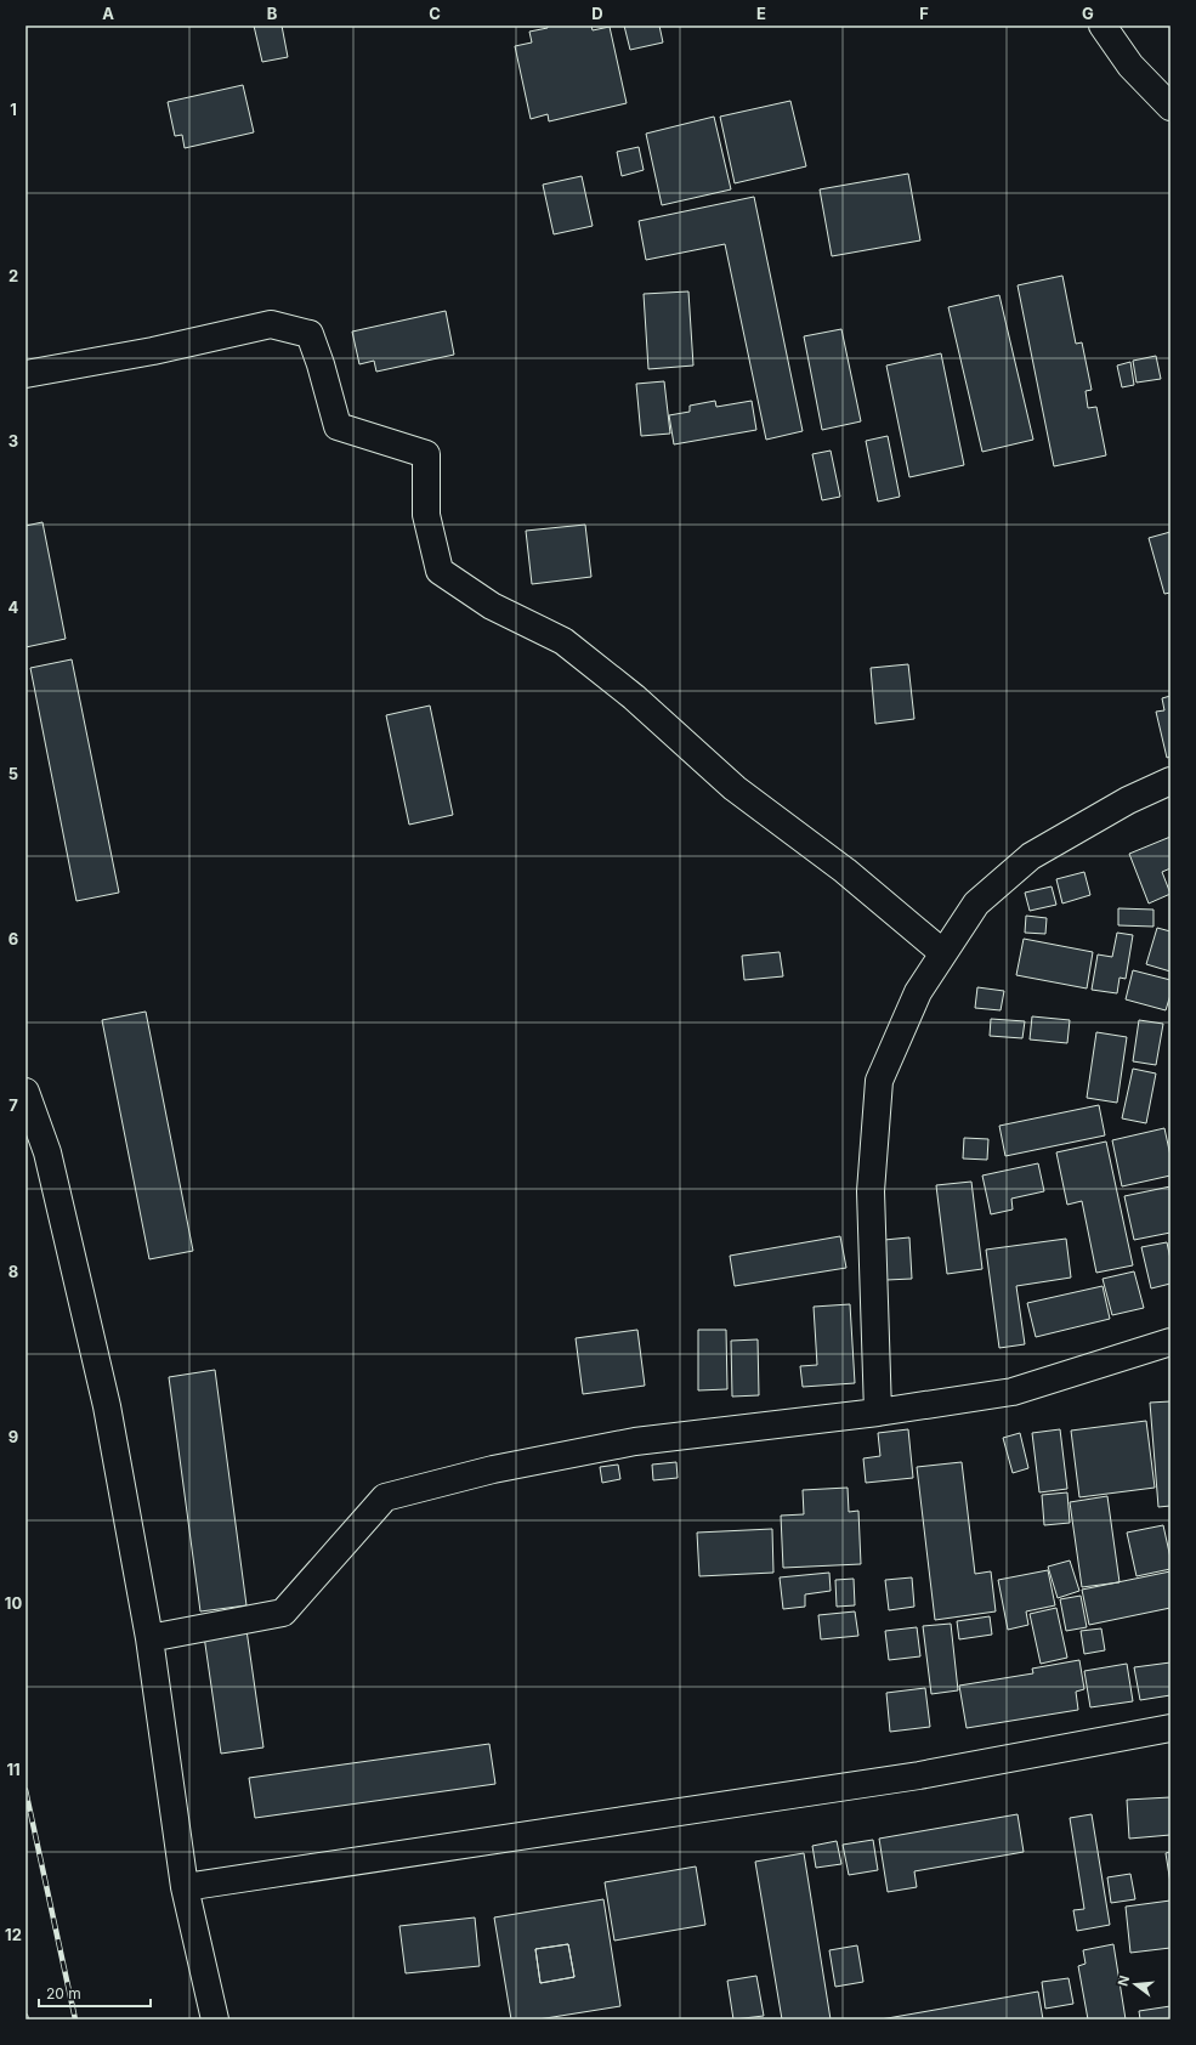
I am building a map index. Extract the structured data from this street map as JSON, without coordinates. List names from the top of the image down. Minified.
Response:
{"scale_bar":"20 m","north":"left","grid":{"columns":["A","B","C","D","E","F","G"],"rows":["1","2","3","4","5","6","7","8","9","10","11","12"]}}
